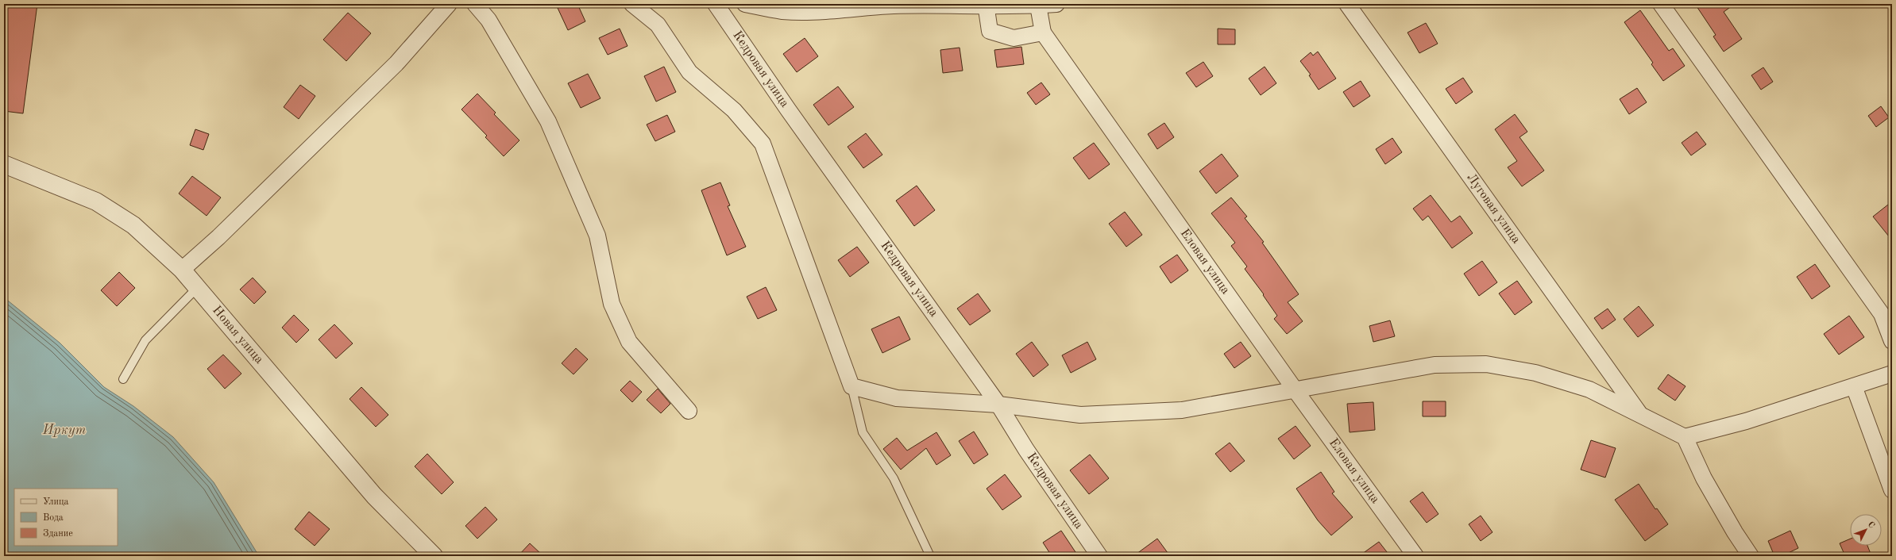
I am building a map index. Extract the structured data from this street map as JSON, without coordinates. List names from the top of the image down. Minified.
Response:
{"streets":{"street":["Кедровая улица","Луговая улица","Еловая улица","Новая улица"]},"water":["Иркут"],"legend":["Улица","Вода","Здание"],"north":"top right"}
